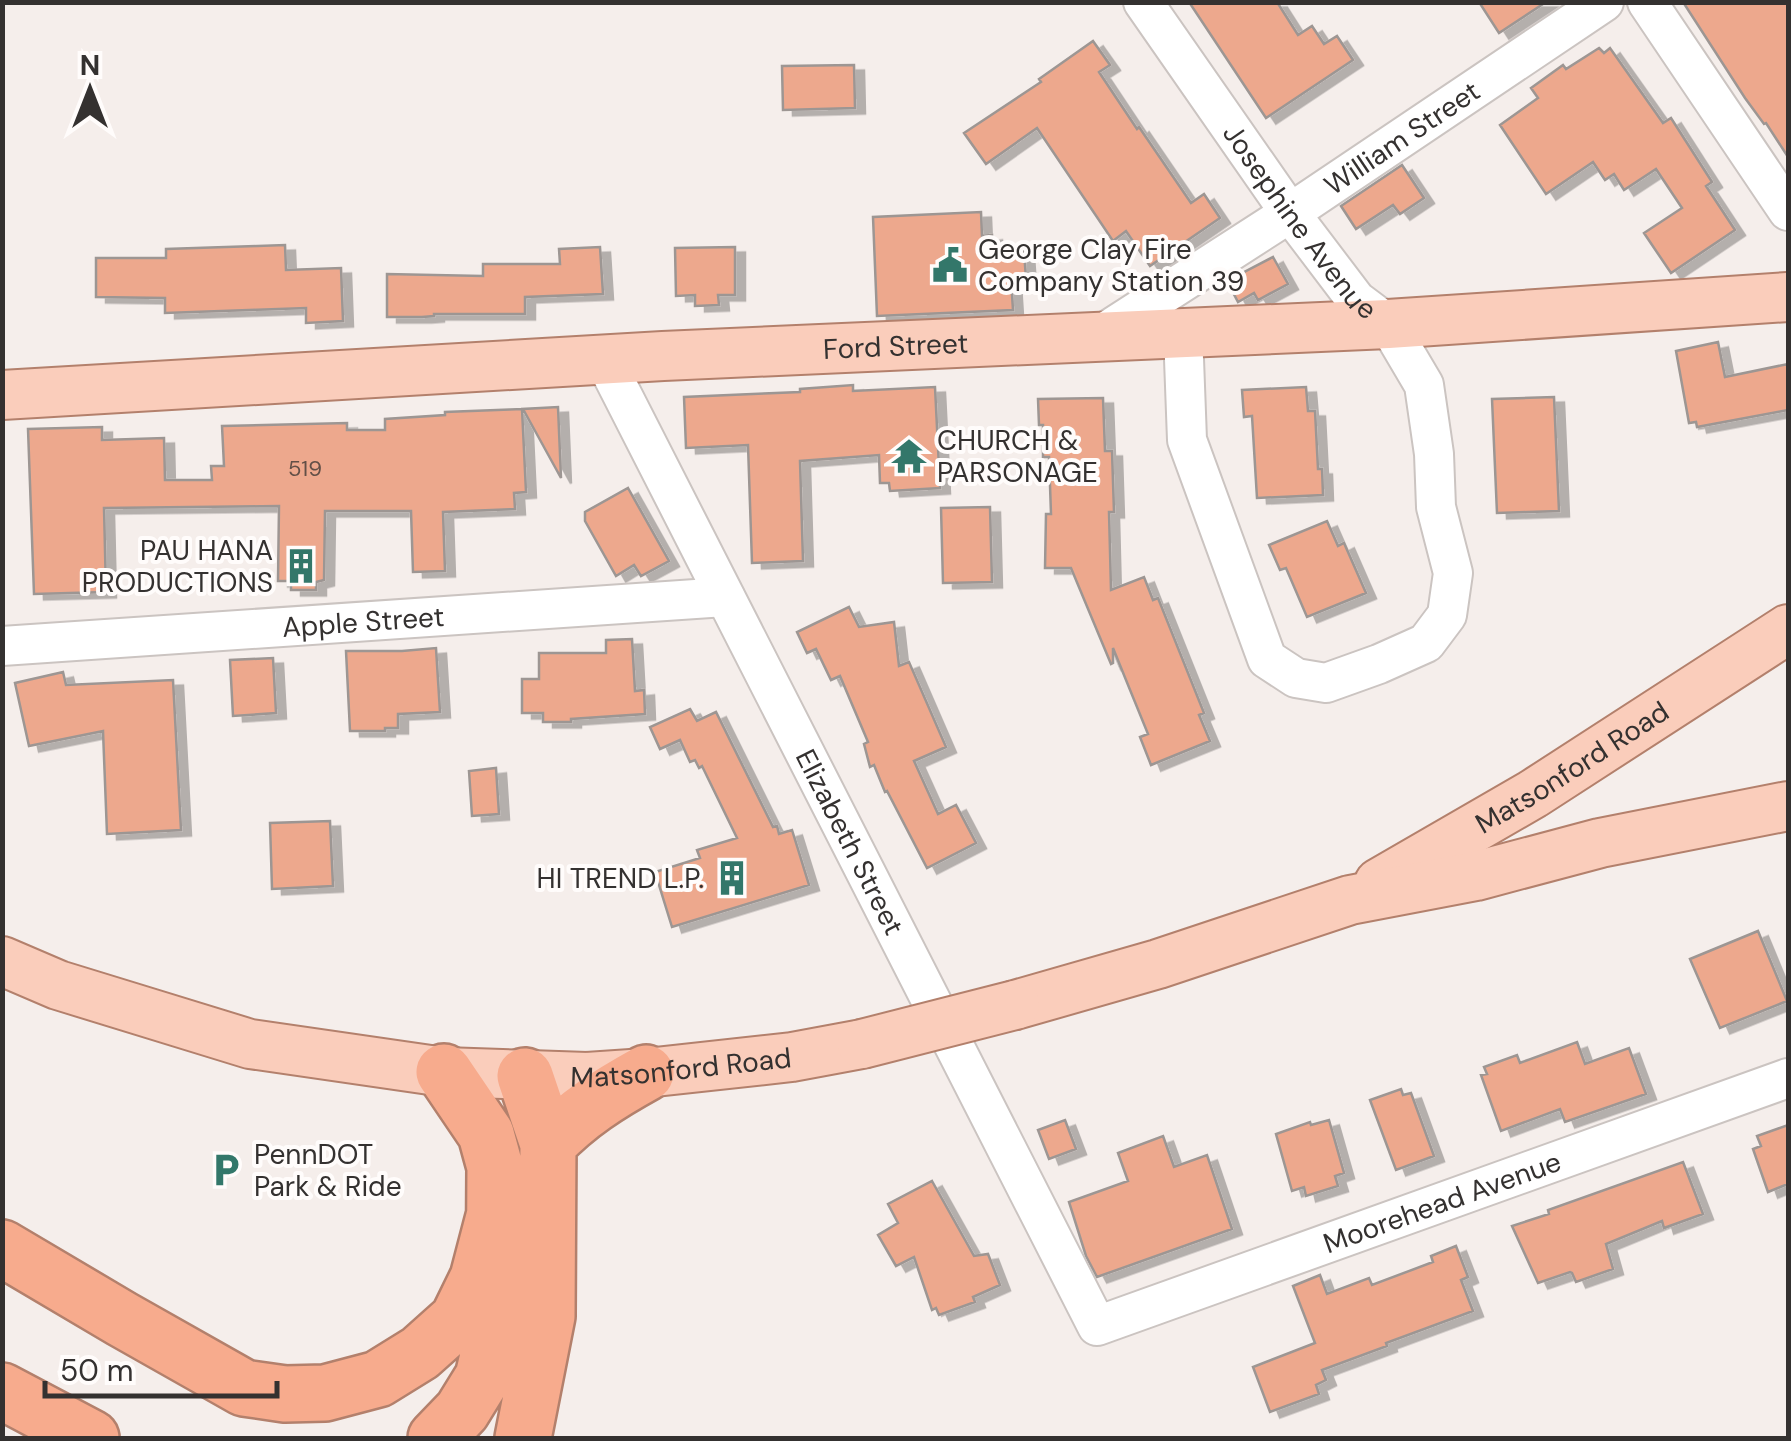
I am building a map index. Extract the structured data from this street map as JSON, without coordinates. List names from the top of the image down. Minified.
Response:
{"streets":{"main road":["Ford Street","Matsonford Road"],"street":["William Street","Josephine Avenue","Apple Street","Elizabeth Street","Moorehead Avenue"]},"crossings":[["William Street","Josephine Avenue"],["William Street","Ford Street"],["Josephine Avenue","Ford Street"],["Ford Street","Elizabeth Street"],["Apple Street","Elizabeth Street"],["Elizabeth Street","Moorehead Avenue"]],"places":{"public building":["George Clay Fire Company Station 39"],"temple":["CHURCH & PARSONAGE"],"building":["PAU HANA PRODUCTIONS","HI TREND L.P."],"parking":["PennDOT Park & Ride"]},"house_numbers":["519"],"scale_bar":"50 m","north":"top"}
